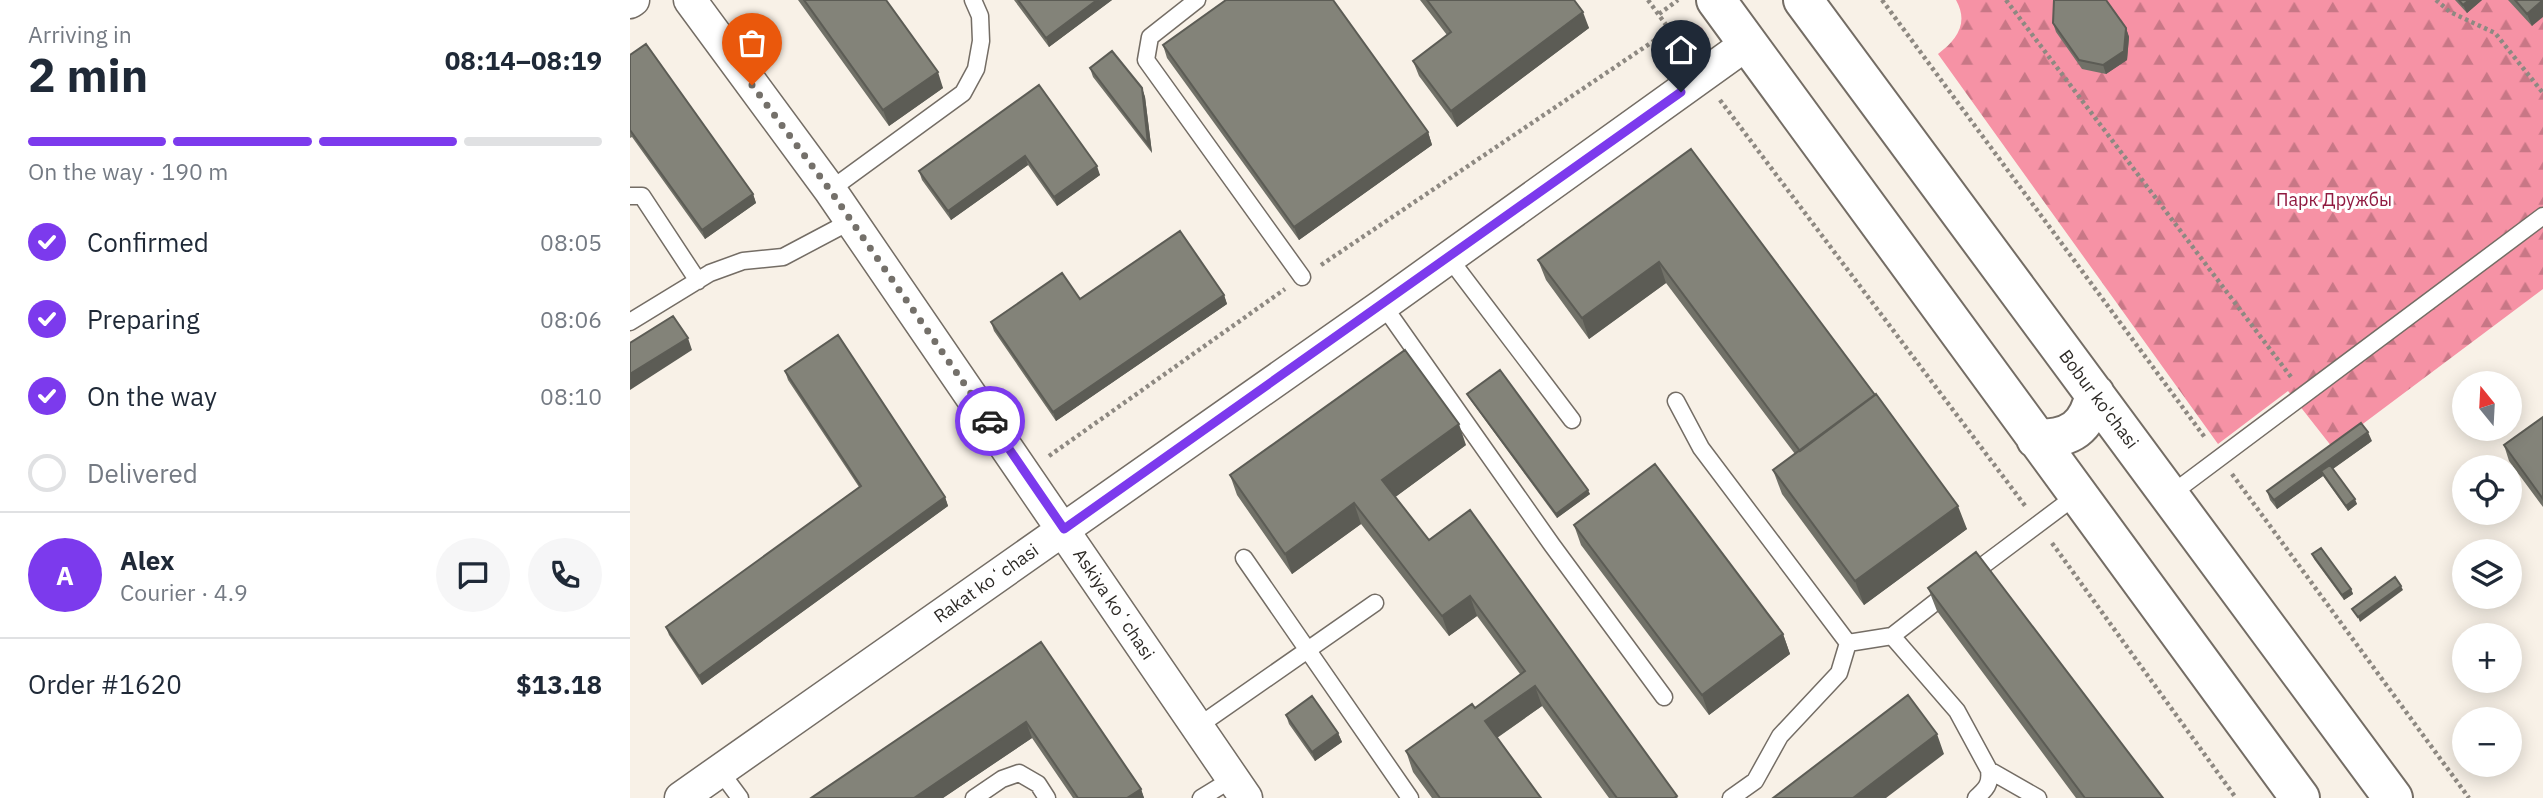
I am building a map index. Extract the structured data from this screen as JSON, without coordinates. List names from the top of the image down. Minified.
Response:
{"streets":{"main road":["Bobur ko'chasi"],"street":["Rakat koʻchasi","Askiya koʻchasi"]},"crossings":[["Rakat koʻchasi","Askiya koʻchasi"]],"parks":["Парк Дружбы"],"north":"top","page":{"heading":["2 min","Arriving in","08:14–08:19"],"panel":["Alex","Courier · 4.9","Order #1620","$13.18"],"bar":"On the way · 190 m","list":[["Confirmed","08:05"],["Preparing","08:06"],["On the way","08:10"],"Delivered"],"map_buttons":["+","−"],"round":"A"}}
